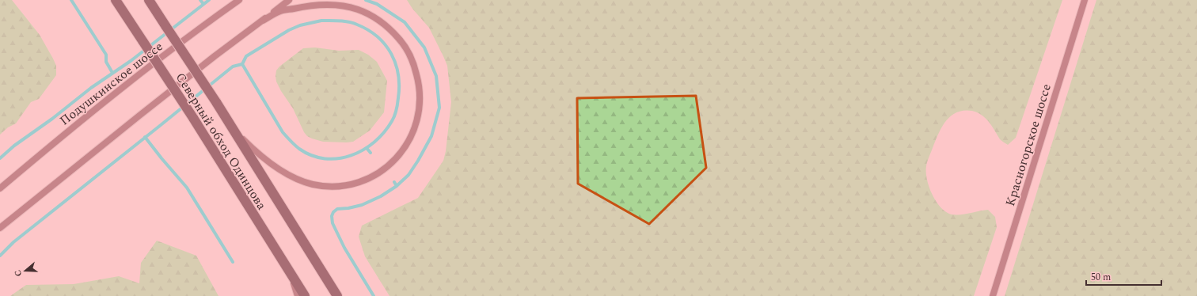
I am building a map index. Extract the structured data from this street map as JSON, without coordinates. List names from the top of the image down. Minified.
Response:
{"streets":{"highway":["Северный обход Одинцова"],"main road":["Подушкинское шоссе","Красногорское шоссе"]},"scale_bar":"50 m","north":"left"}
